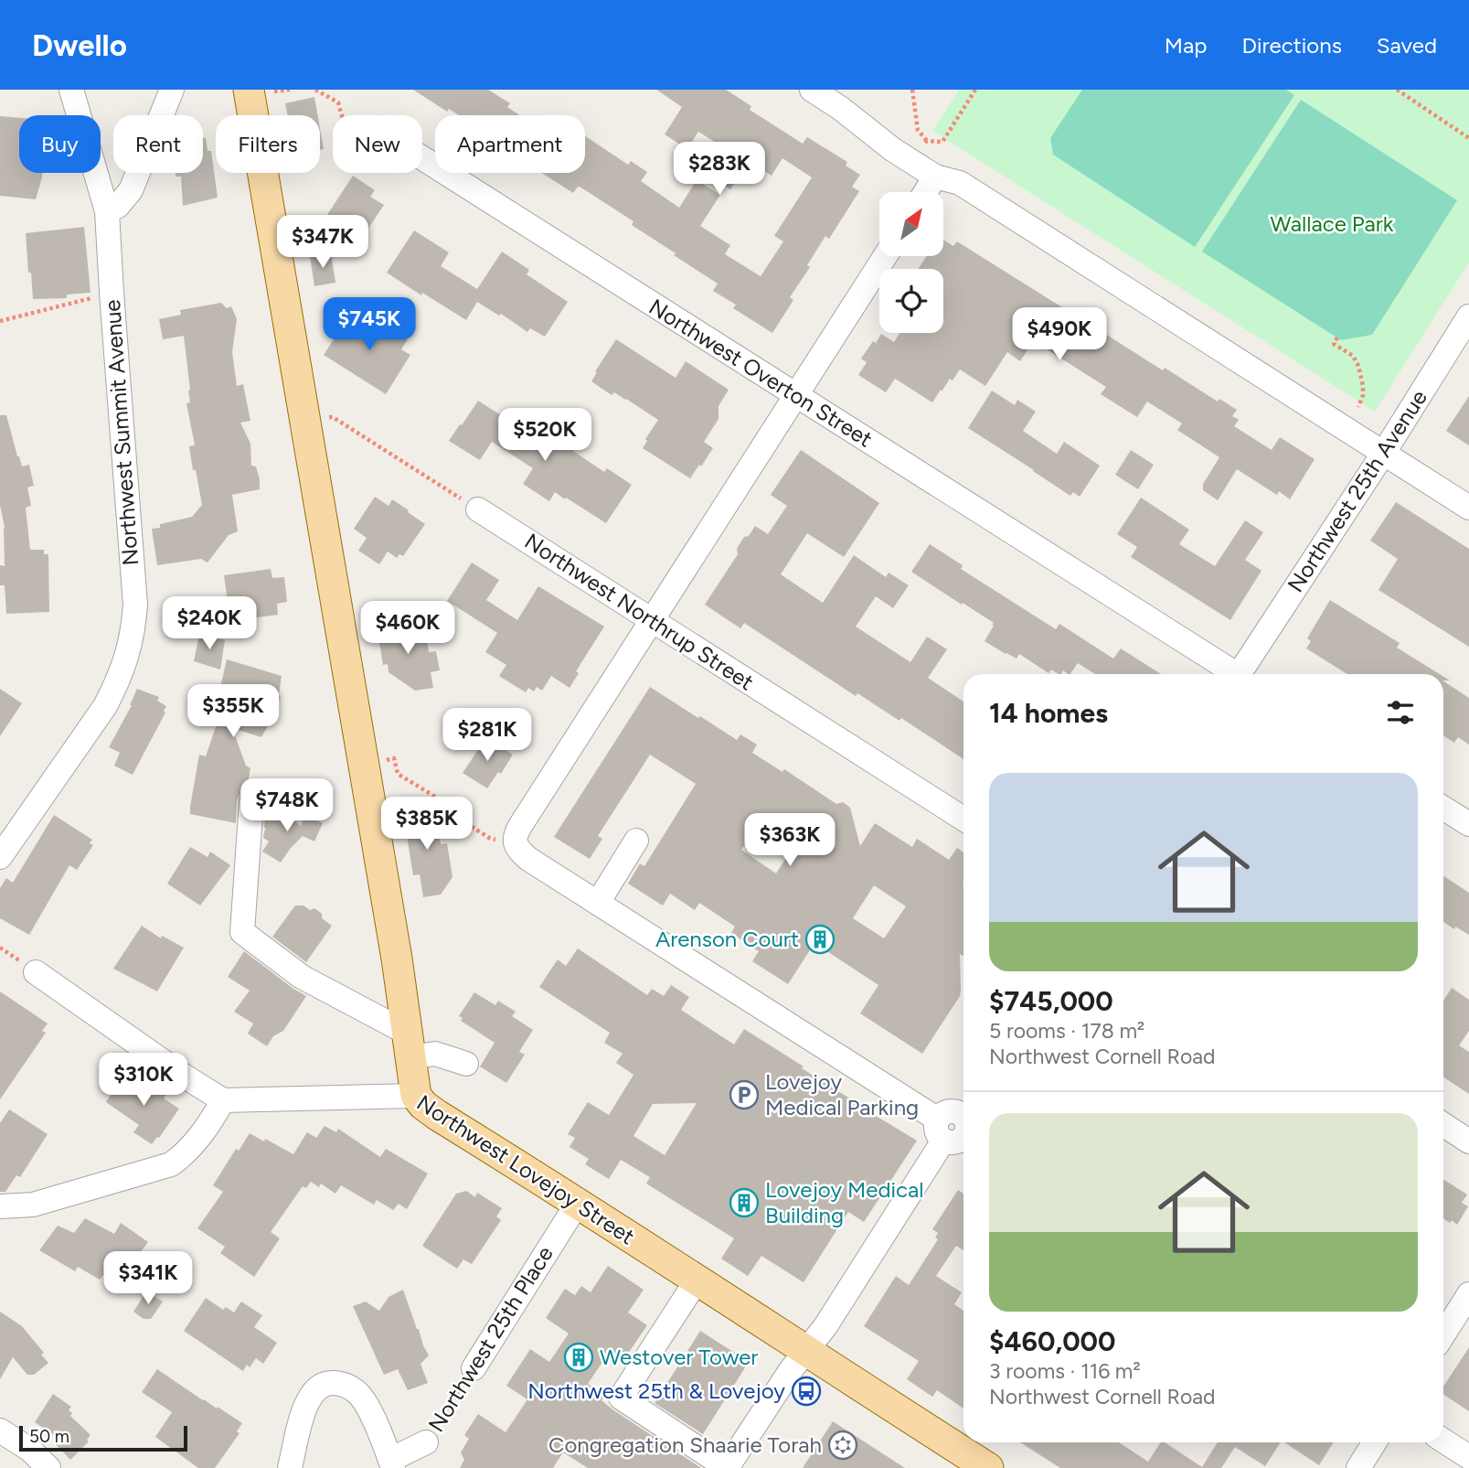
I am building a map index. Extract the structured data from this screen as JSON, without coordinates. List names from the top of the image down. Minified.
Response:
{"streets":{"main road":["Northwest Lovejoy Street"],"street":["Northwest Overton Street","Northwest Summit Avenue","Northwest 25th Avenue","Northwest Northrup Street","Northwest 25th Place"]},"crossings":[["Northwest Overton Street","Northwest 25th Avenue"],["Northwest Lovejoy Street","Northwest 25th Place"]],"parks":["Wallace Park"],"places":{"building":["Arenson Court","Lovejoy Medical Building","Westover Tower"],"parking":["Lovejoy Medical Parking"],"bus stop":["Northwest 25th & Lovejoy"],"synagogue":["Congregation Shaarie Torah"]},"scale_bar":"50 m","north":"top right","page":{"header":"Dwello","nav":["Map","Directions","Saved"],"chip":["Buy","Rent","Filters","New","Apartment"],"price":["$283K","$347K","$745K","$490K","$520K","$240K","$460K","$355K","$281K","$748K","$385K","$363K","$310K","$341K"],"heading":"14 homes","list":[{"name":"$745,000","note":"5 rooms · 178 m² · Northwest Cornell Road"},{"name":"$460,000","note":"3 rooms · 116 m² · Northwest Cornell Road"}],"scale":"50 m"}}
